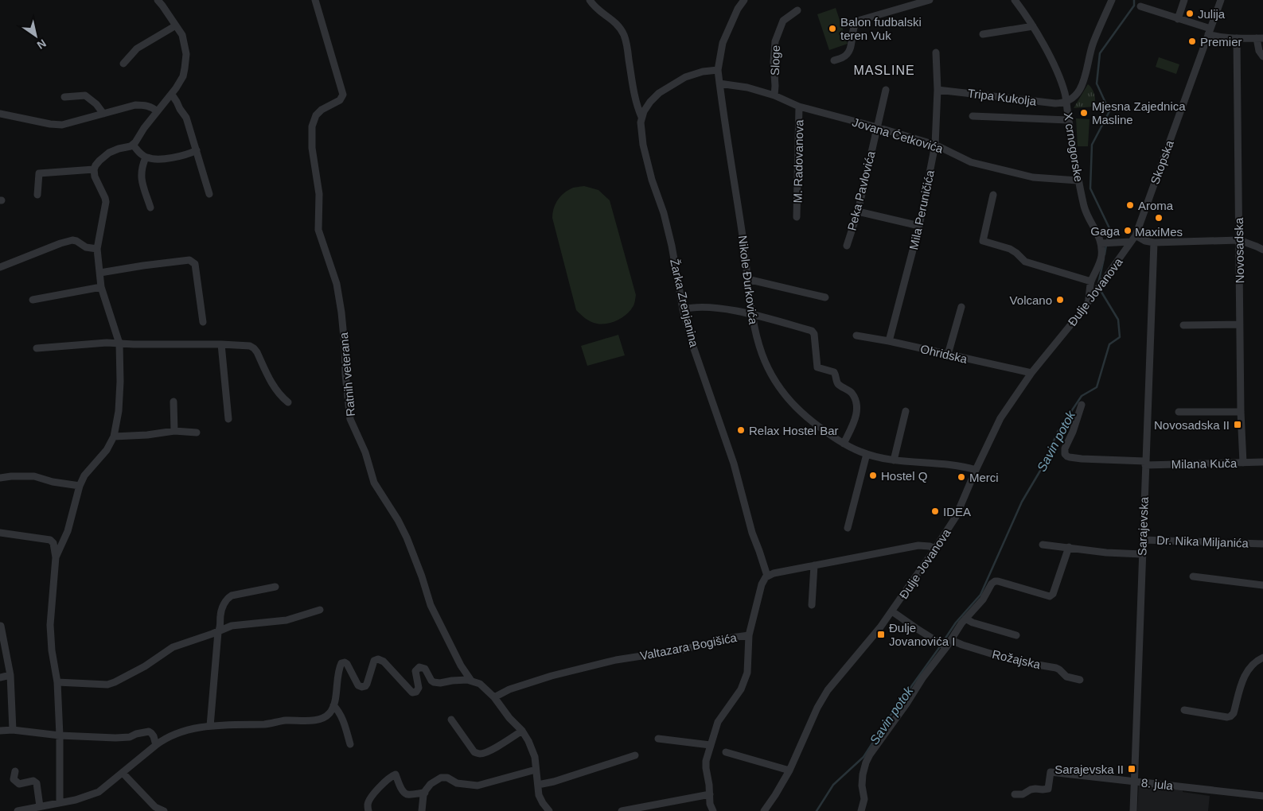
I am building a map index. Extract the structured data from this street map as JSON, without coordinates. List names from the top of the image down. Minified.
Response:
{"streets":{"street":["Sloge","Tripa Kukolja","Jovana Ćetkovića","X crnogorske","M. Radovanova","Skopska","Peka Pavlovića","Mila Peruničića","Novosadska","Nikole Đurkovića","Đulje Jovanova","Žarka Zrenjanina","Ohridska","Ratnih veterana","Milana Kuča","Sarajevska","Dr. Nika Miljanića","Valtazara Bogišića","Rožajska","8. jula"]},"crossings":[["Sloge","Jovana Ćetkovića"],["Tripa Kukolja","X crnogorske"],["Tripa Kukolja","Mila Peruničića"],["Jovana Ćetkovića","X crnogorske"],["Jovana Ćetkovića","M. Radovanova"],["Jovana Ćetkovića","Peka Pavlovića"],["Jovana Ćetkovića","Mila Peruničića"],["Jovana Ćetkovića","Nikole Đurkovića"],["X crnogorske","Đulje Jovanova"],["Skopska","Đulje Jovanova"],["Mila Peruničića","Ohridska"],["Novosadska","Milana Kuča"],["Nikole Đurkovića","Đulje Jovanova"],["Đulje Jovanova","Ohridska"],["Žarka Zrenjanina","Valtazara Bogišića"],["Ratnih veterana","Valtazara Bogišića"],["Milana Kuča","Sarajevska"],["Sarajevska","Dr. Nika Miljanića"],["Sarajevska","8. jula"]],"districts":["MASLINE"],"water":["Savin potok"],"places":{"other":["Julija","Balon fudbalski teren Vuk","Premier","Mjesna Zajednica Masline","Aroma","MaxiMes","Gaga","Volcano","Relax Hostel Bar","Hostel Q","Merci","IDEA"],"transit":["Novosadska II","Đulje Jovanovića I","Sarajevska II"]},"north":"bottom right"}
